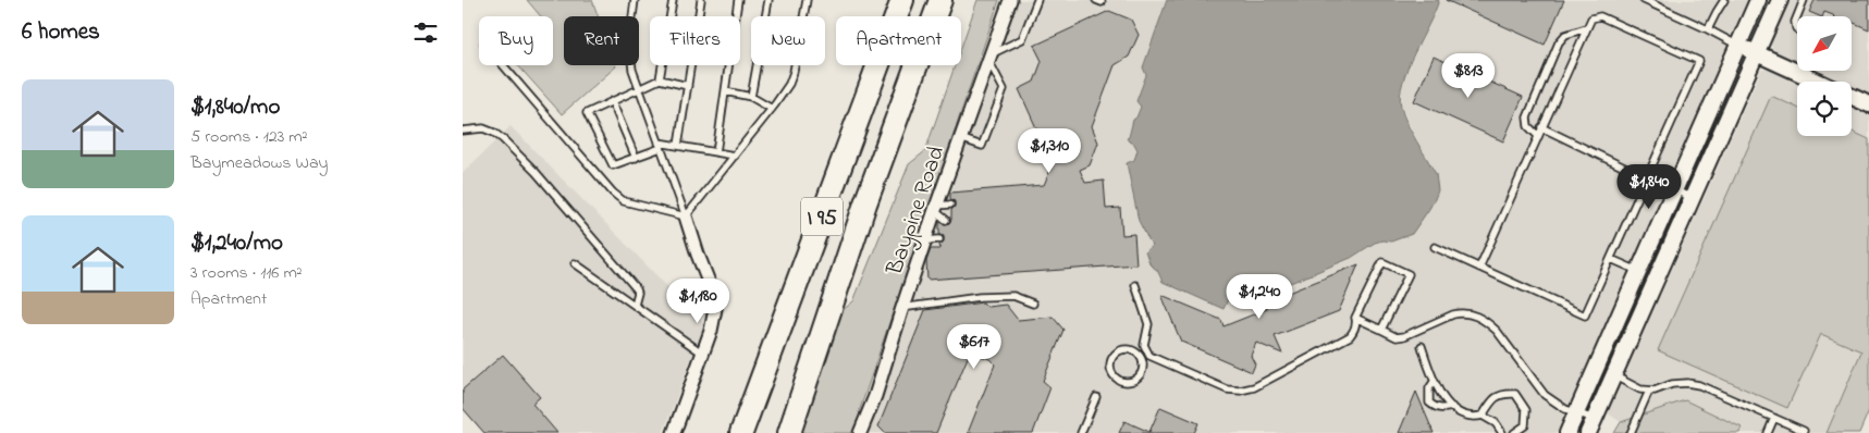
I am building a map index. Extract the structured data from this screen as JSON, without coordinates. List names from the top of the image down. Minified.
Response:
{"streets":{"highway":["I 95"],"street":["Baypine Road"]},"north":"bottom left","page":{"heading":"6 homes","chip":["Buy","Rent","Filters","New","Apartment"],"price":["$813","$1,310","$1,840","$1,240","$1,180","$617"],"list":[{"name":"$1,840/mo","note":"5 rooms · 123 m² · Baymeadows Way"},{"name":"$1,240/mo","note":"3 rooms · 116 m² · Apartment"}]}}
